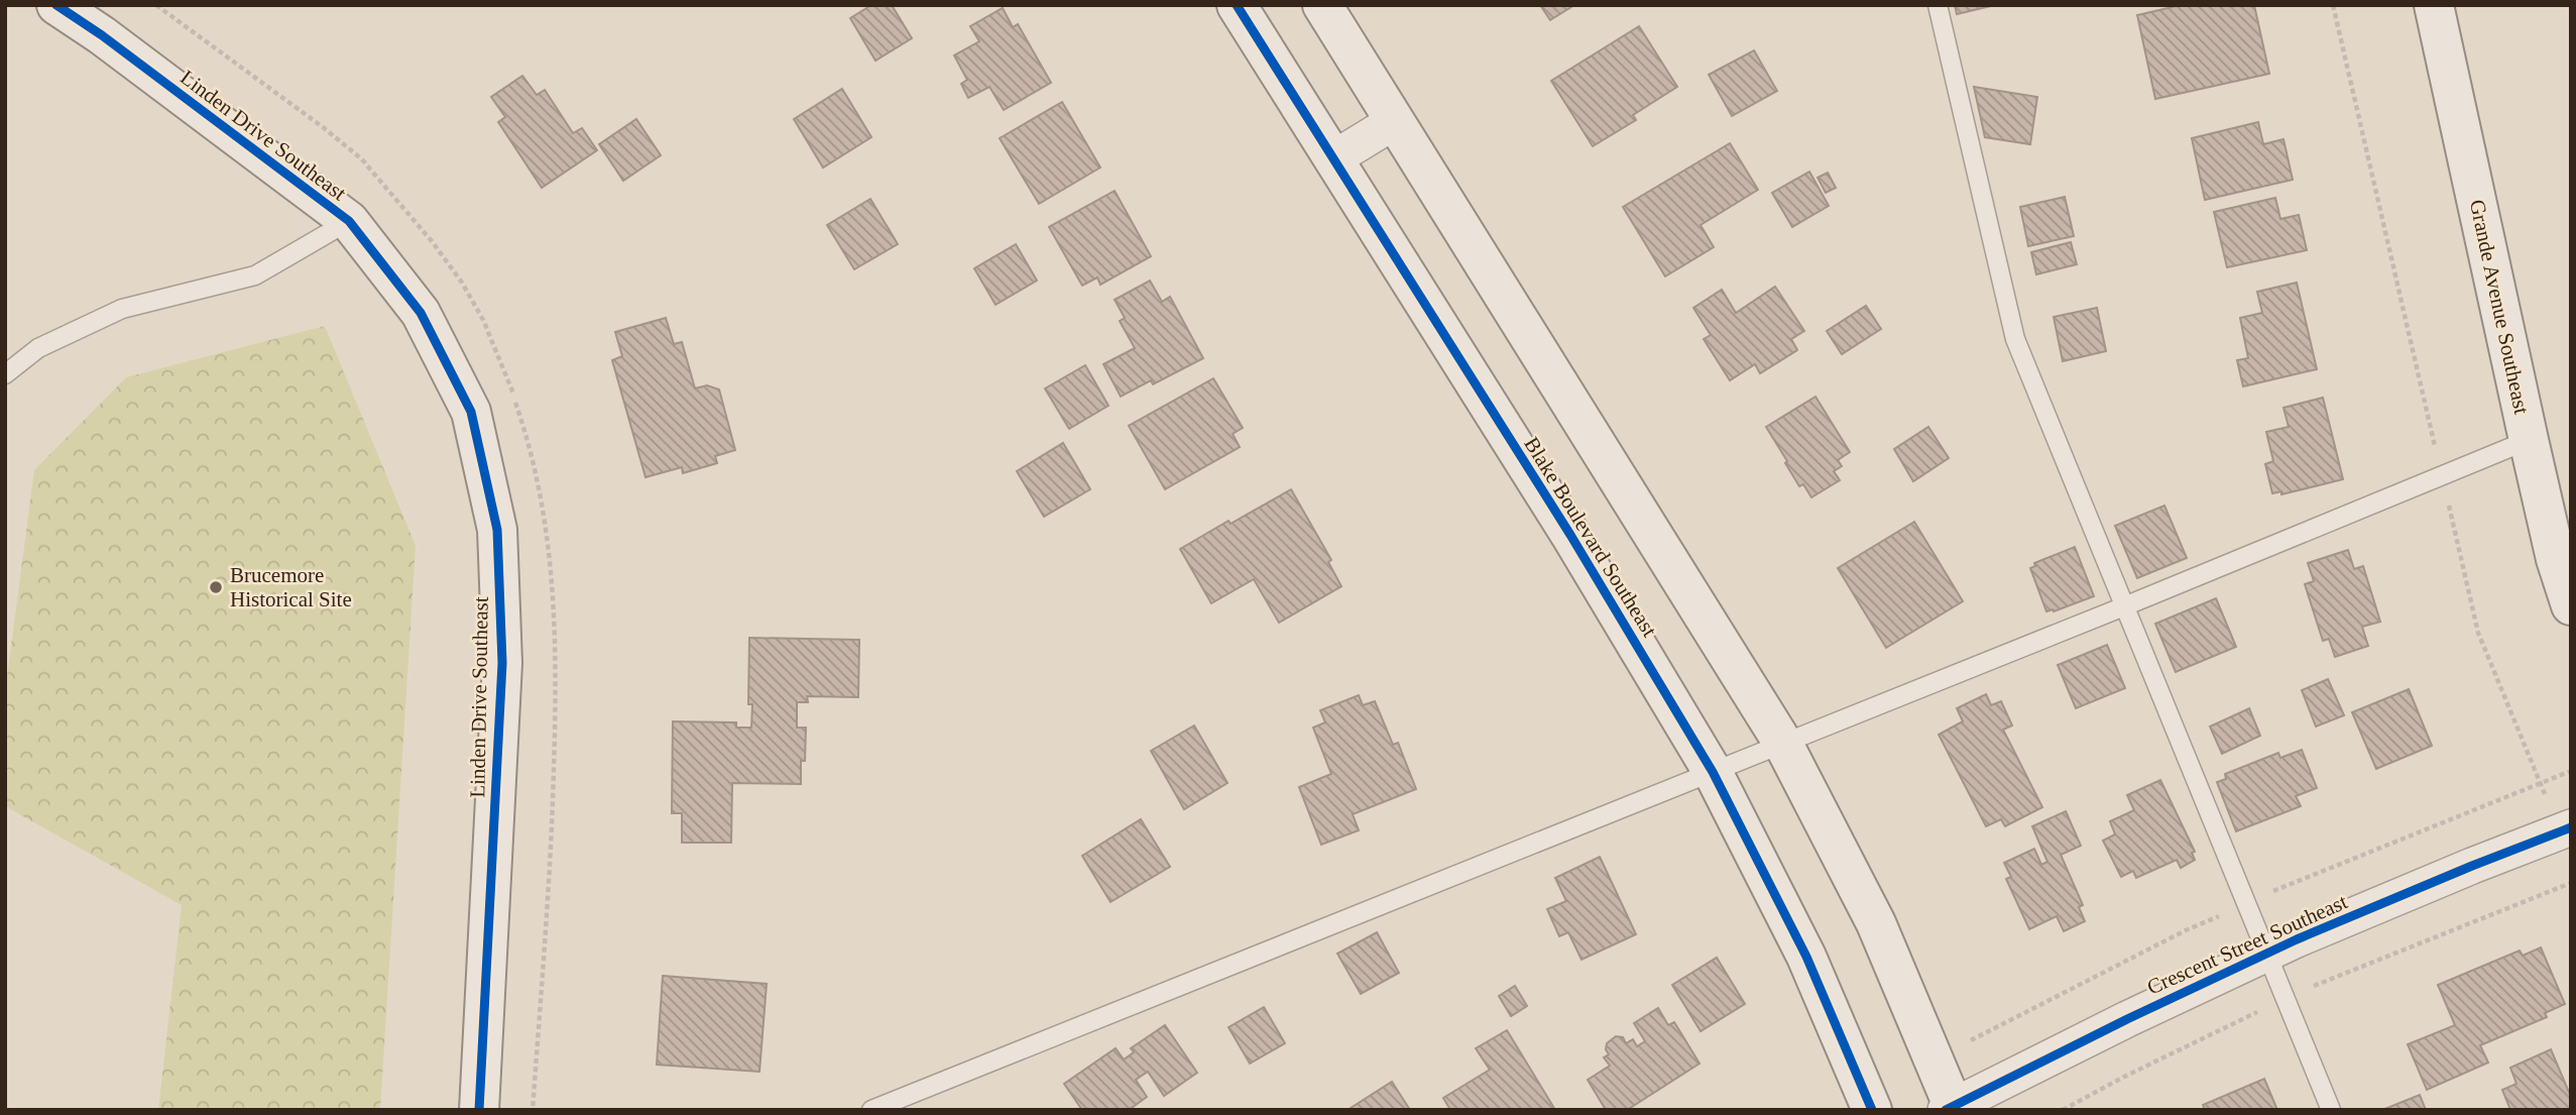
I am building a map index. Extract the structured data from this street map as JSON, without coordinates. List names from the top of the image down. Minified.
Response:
{"streets":{"street":["Linden Drive Southeast","Grande Avenue Southeast","Blake Boulevard Southeast","Crescent Street Southeast"]},"places":["Brucemore Historical Site"]}
